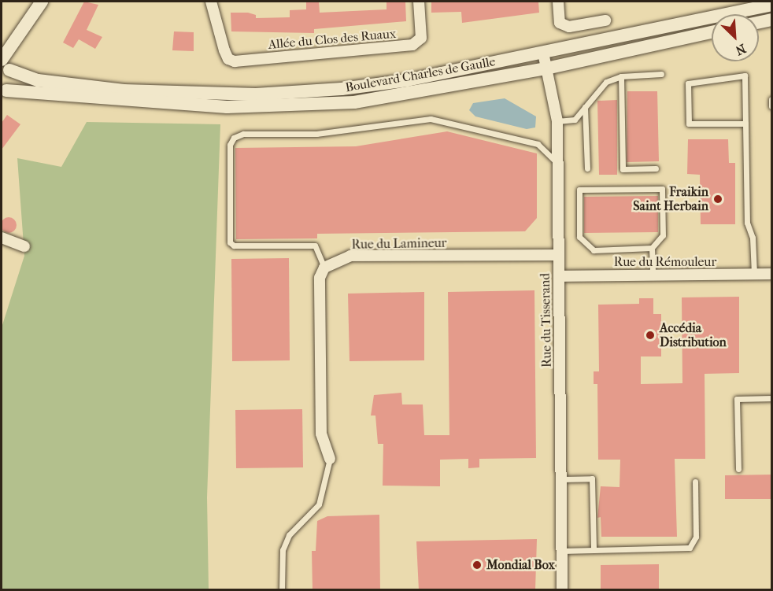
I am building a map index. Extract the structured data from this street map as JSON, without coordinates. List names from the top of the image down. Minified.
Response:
{"streets":{"street":["Allée du Clos des Ruaux","Boulevard Charles de Gaulle","Rue du Lamineur","Rue du Rémouleur","Rue du Tisserand"]},"crossings":[["Boulevard Charles de Gaulle","Rue du Tisserand"],["Rue du Lamineur","Rue du Tisserand"],["Rue du Rémouleur","Rue du Tisserand"]],"places":["Fraikin Saint Herbain","Accédia Distribution","Mondial Box"],"north":"bottom right"}
